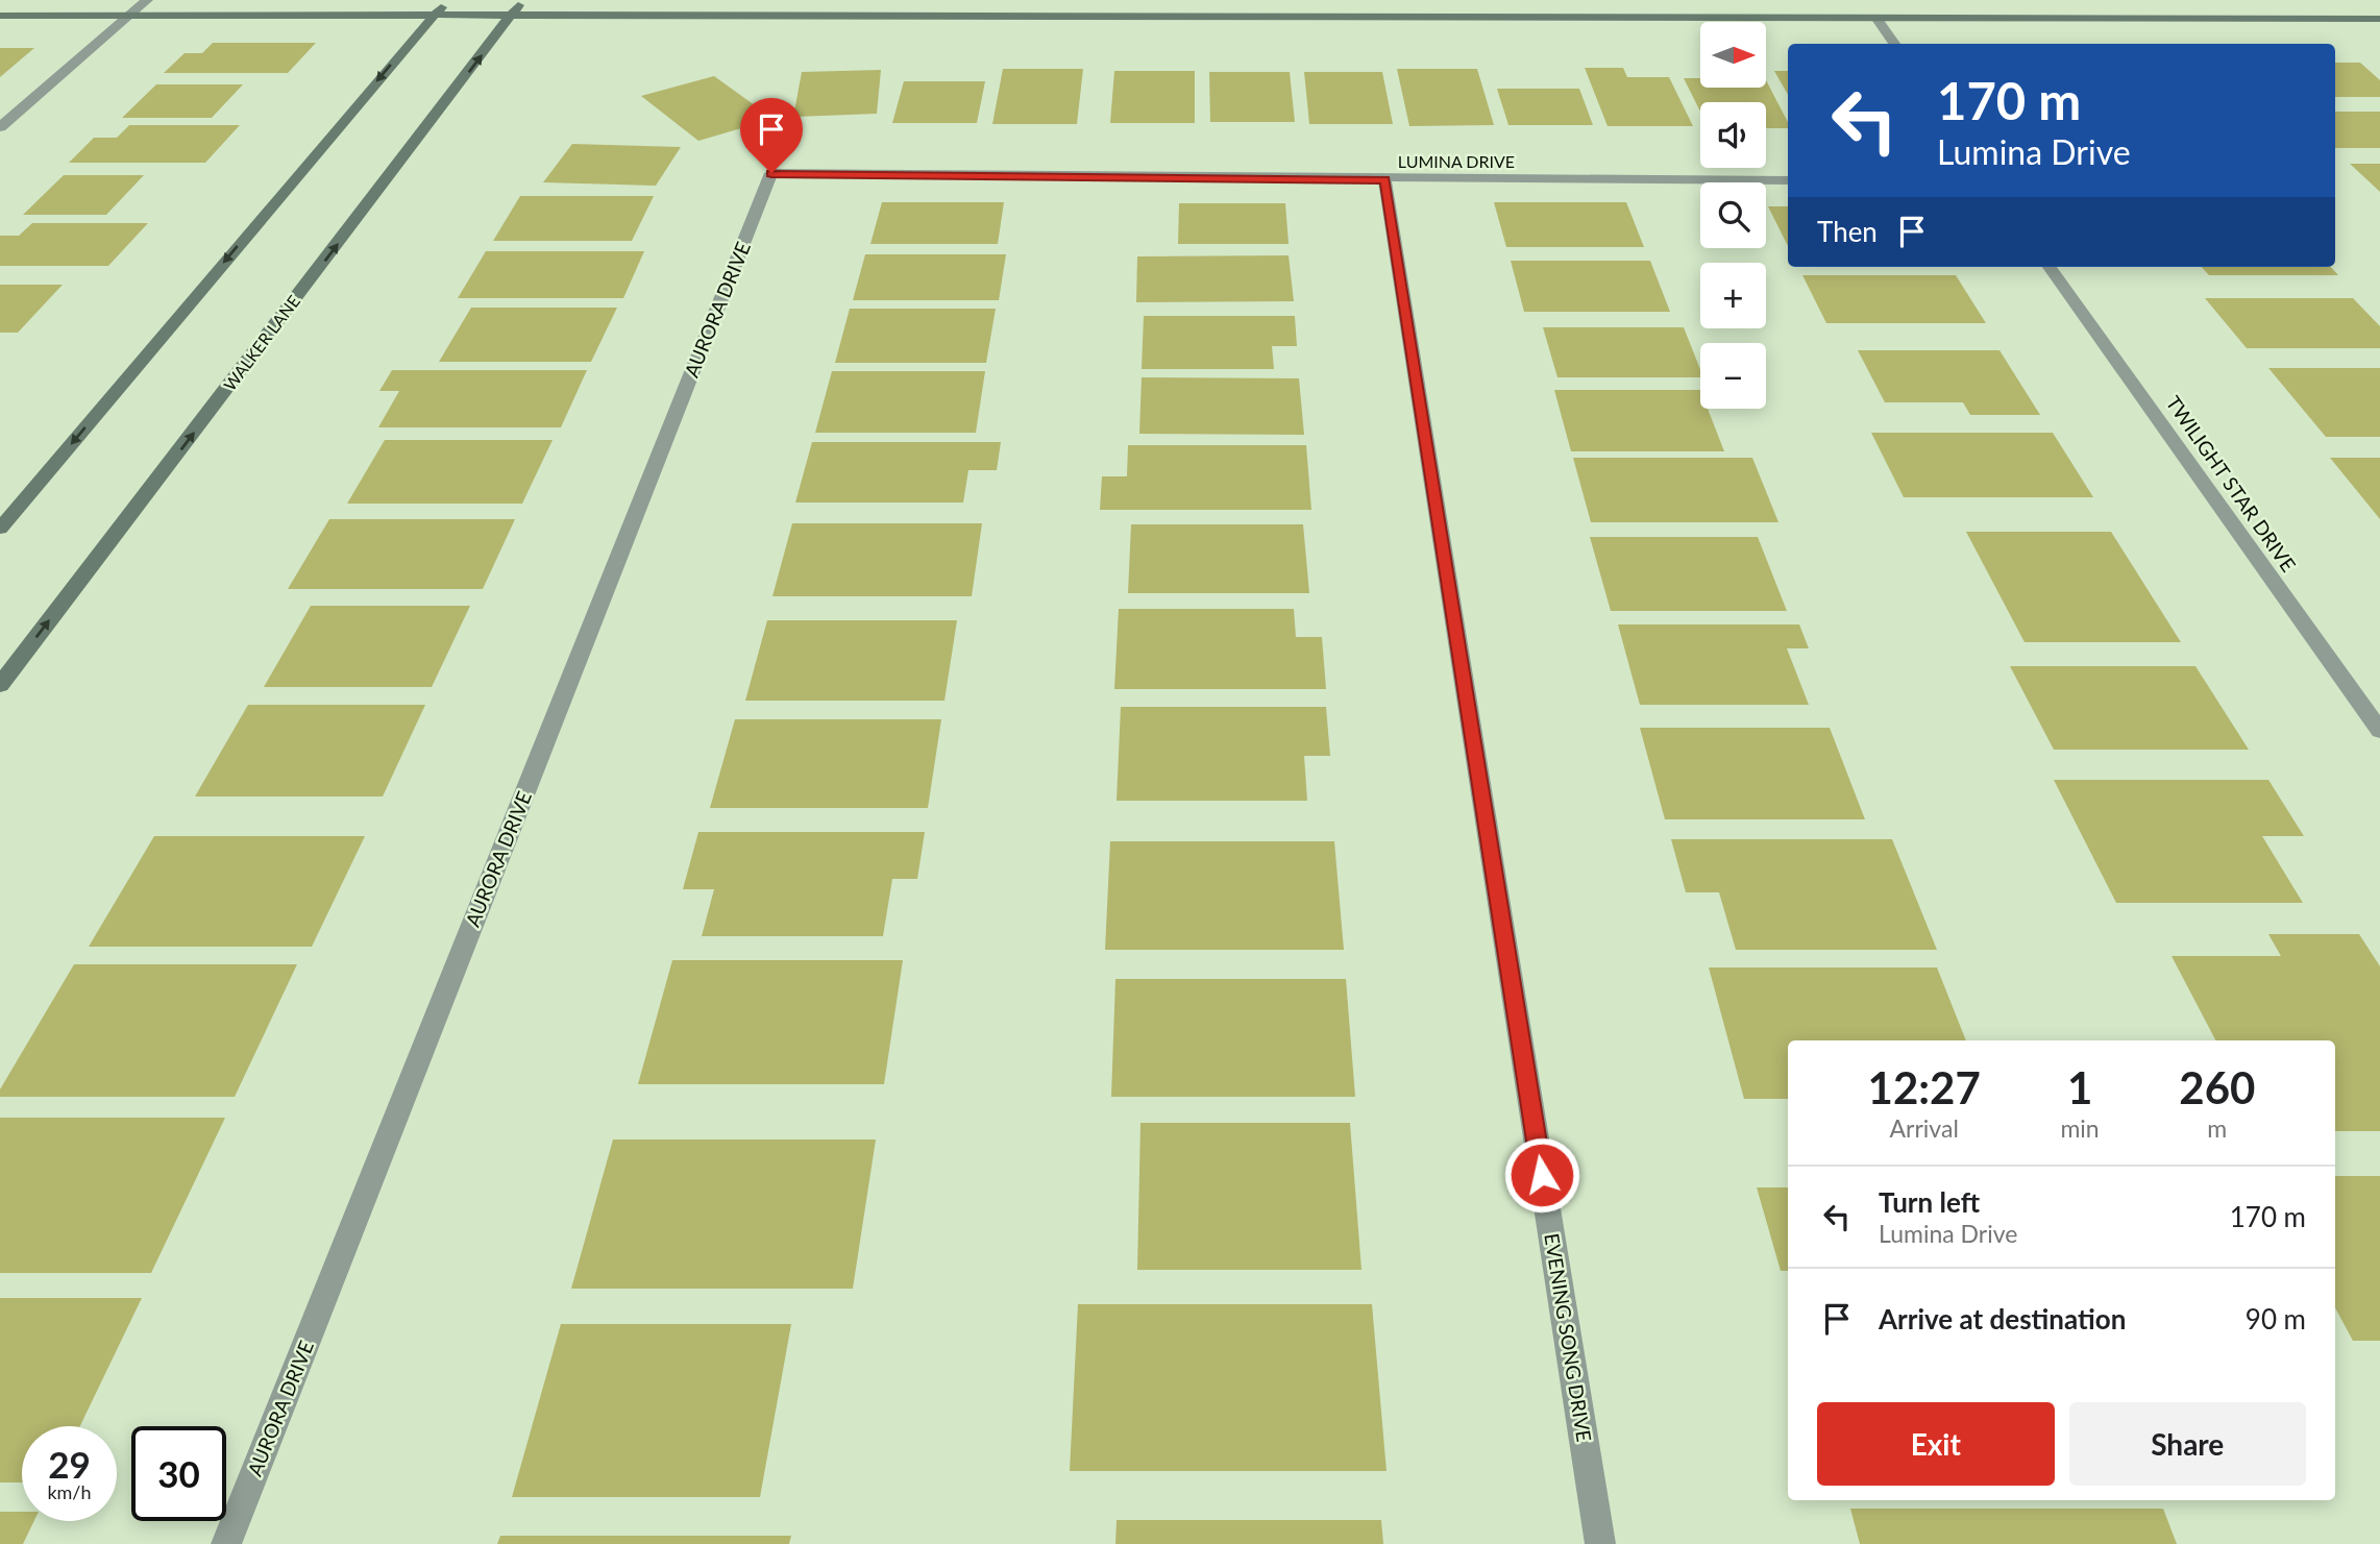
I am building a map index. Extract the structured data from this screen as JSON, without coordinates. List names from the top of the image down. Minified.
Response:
{"streets":{"street":["LUMINA DRIVE","AURORA DRIVE","WALKER LANE","TWILIGHT STAR DRIVE","EVENING SONG DRIVE"]},"crossings":[["LUMINA DRIVE","AURORA DRIVE"],["LUMINA DRIVE","EVENING SONG DRIVE"]],"north":"right","page":{"map_buttons":["+","−"],"turn":["170 m","Lumina Drive"],"then":"Then","eta":["12:27","Arrival","1","min","260","m"],"list":[{"name":"Turn left","note":"Lumina Drive","value":"170 m"},{"name":"Arrive at destination","value":"90 m"}],"buttons":["Exit","Share"],"speed":"29 km/h","limit":"30"}}
